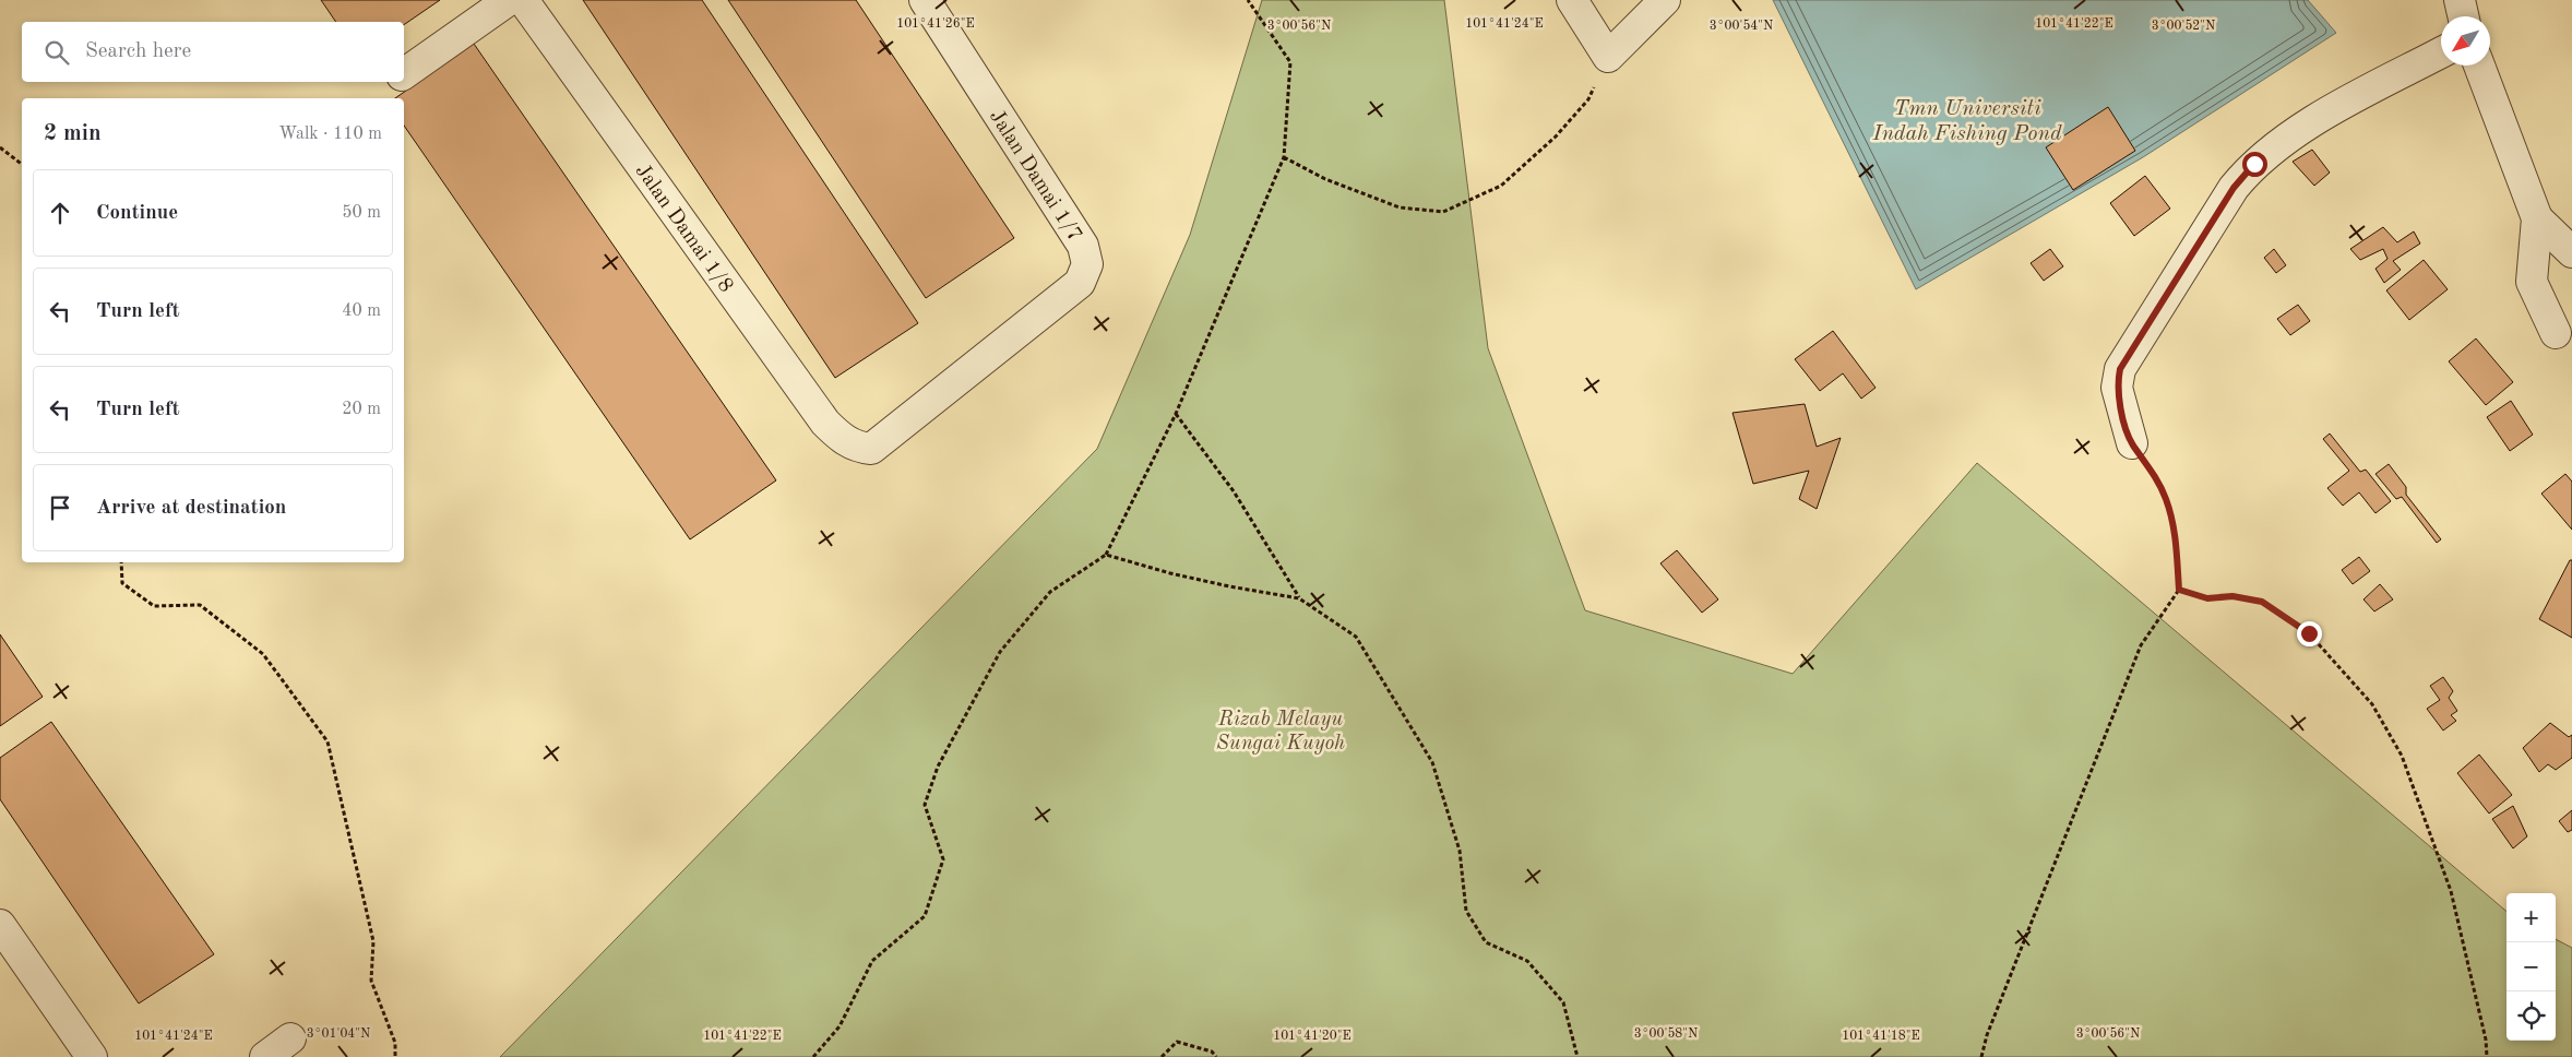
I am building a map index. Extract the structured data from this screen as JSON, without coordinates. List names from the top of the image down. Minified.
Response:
{"streets":{"street":["Jalan Damai 1/7","Jalan Damai 1/8"]},"crossings":[["Jalan Damai 1/7","Jalan Damai 1/8"]],"water":["Tmn Universiti Indah Fishing Pond"],"parks":["Rizab Melayu Sungai Kuyoh"],"north":"bottom left","page":{"search":"Search here","heading":["2 min","Walk · 110 m"],"list":[["Continue","50 m"],["Turn left","40 m"],["Turn left","20 m"],"Arrive at destination"],"map_buttons":["+","−"]},"coordinates":["101°41'26\"E","101°41'24\"E","101°41'22\"E","3°00'56\"N","3°00'54\"N","3°00'52\"N","3°01'04\"N","3°00'58\"N","101°41'20\"E","101°41'18\"E"]}
